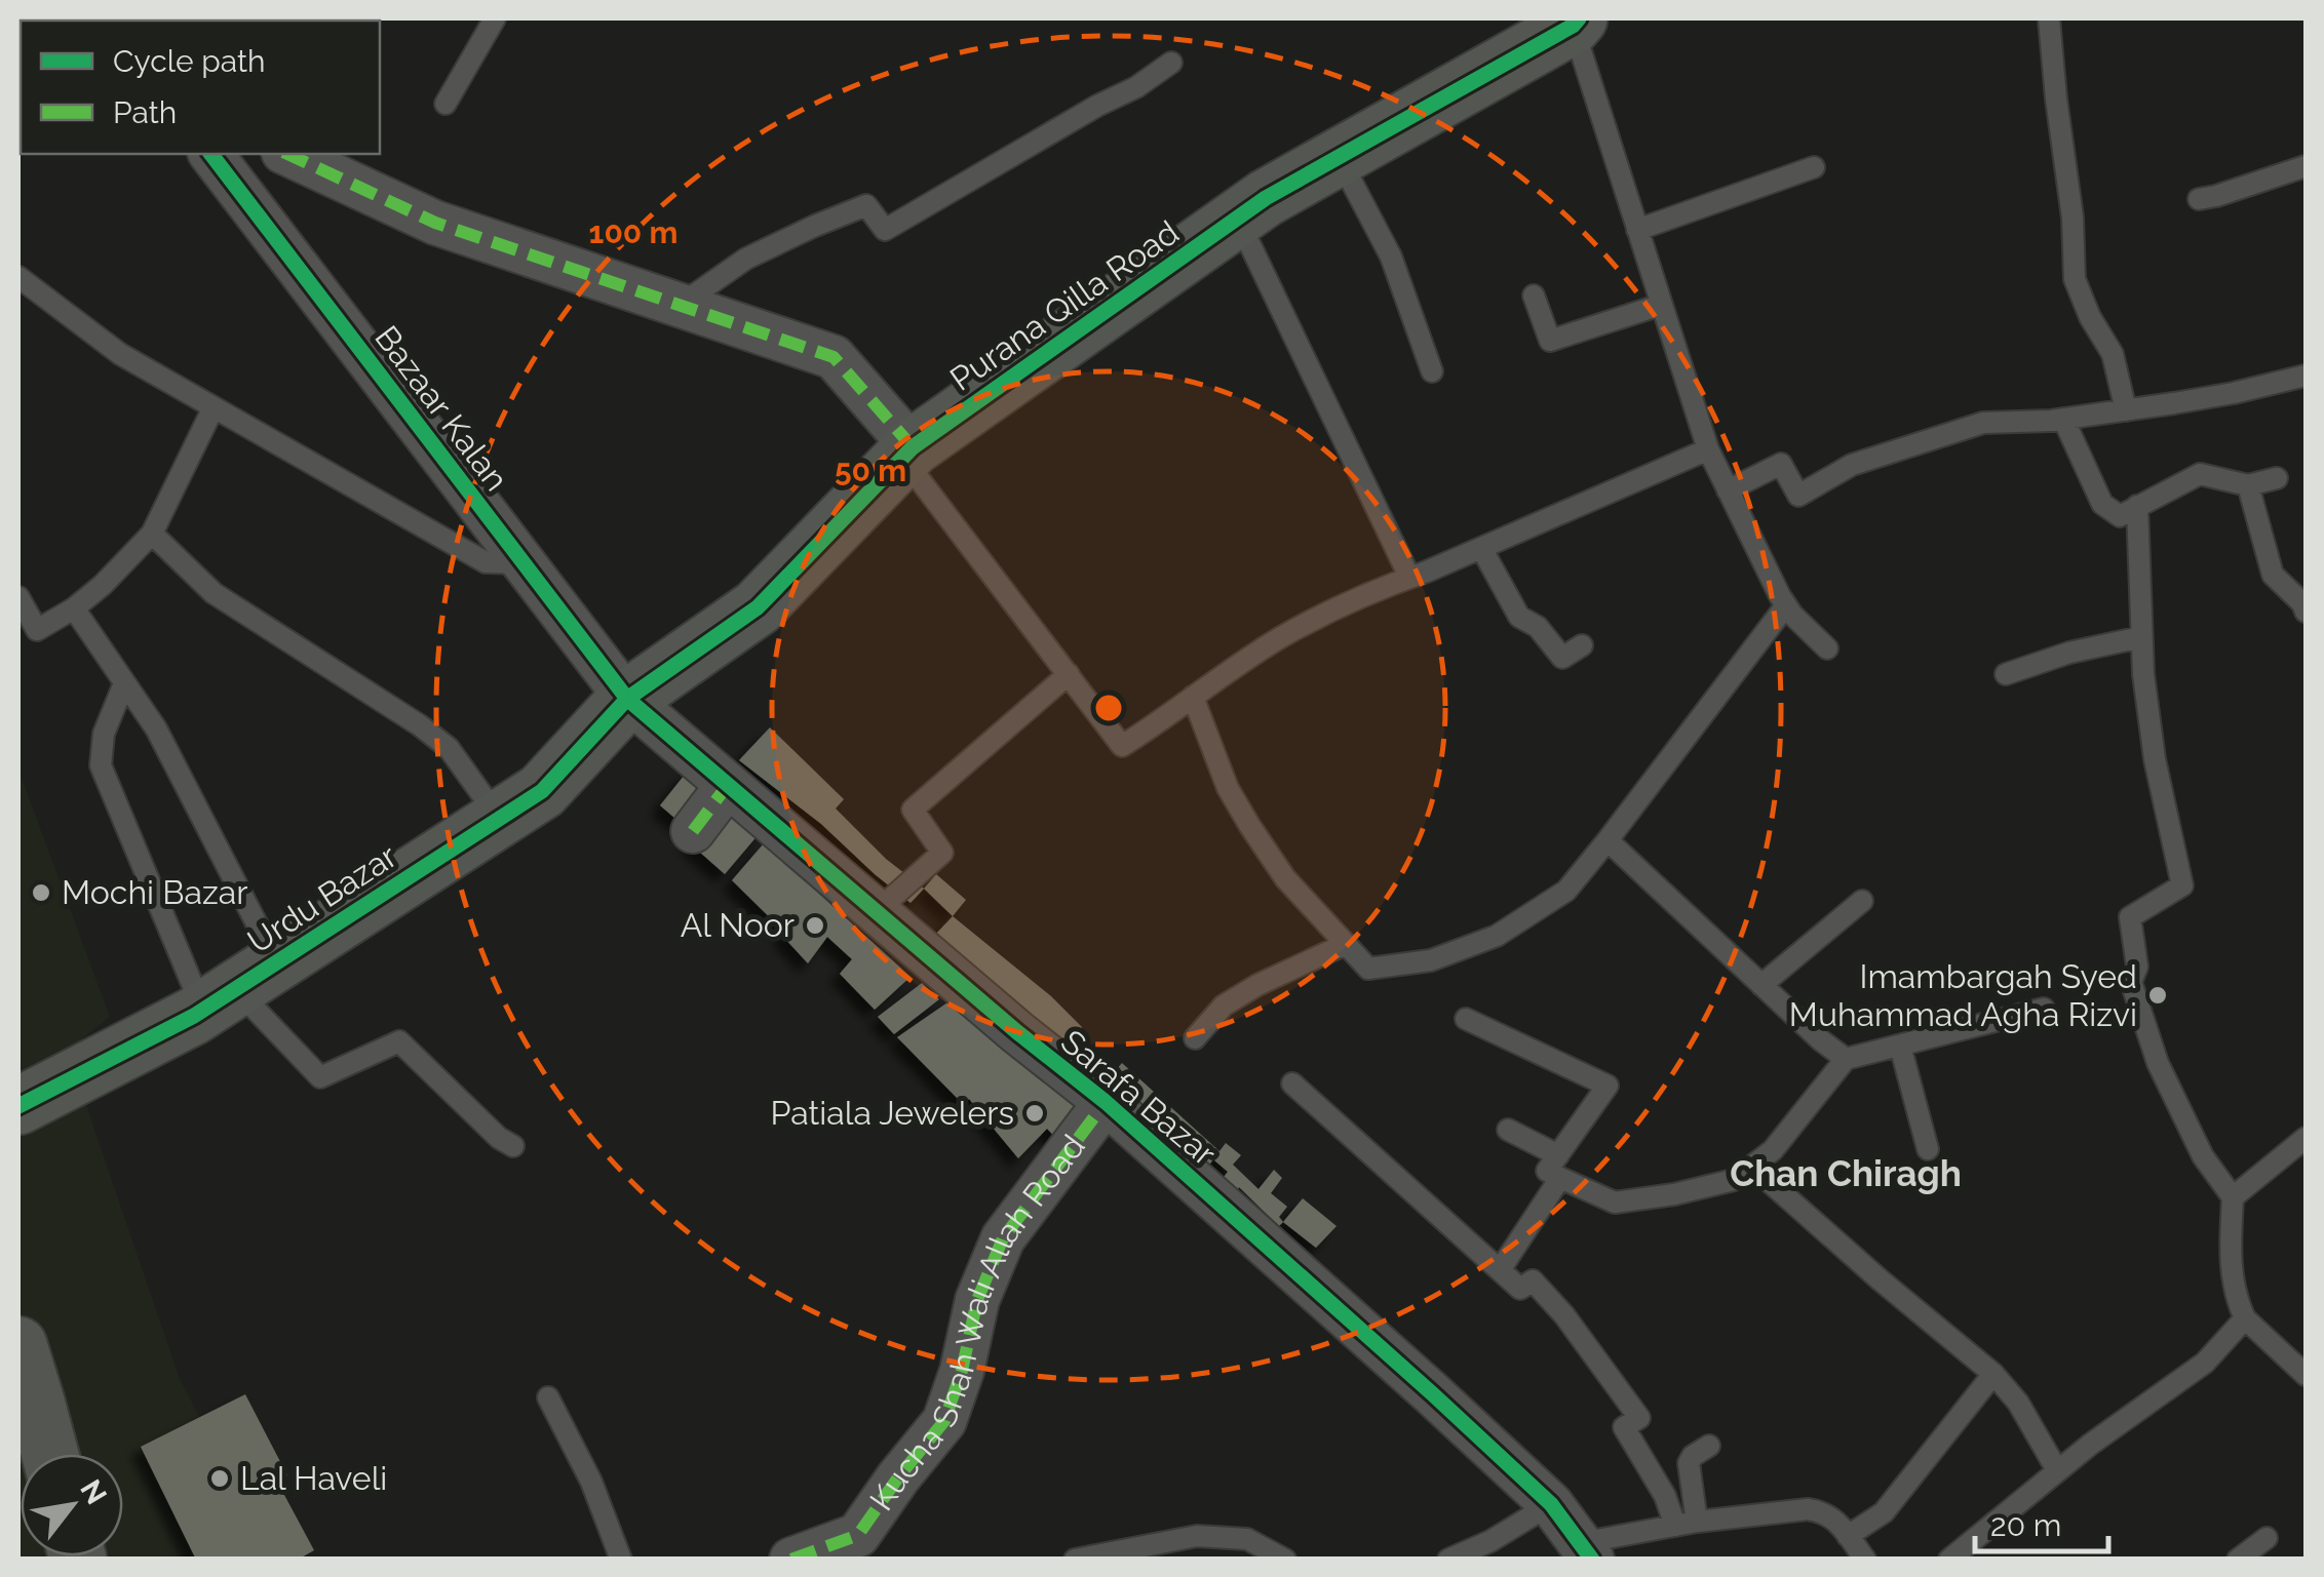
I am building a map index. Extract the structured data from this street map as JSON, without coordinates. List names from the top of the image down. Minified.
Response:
{"streets":{"street":["Purana Qilla Road","Bazaar Kalan","Urdu Bazar","Sarafa Bazar","Kucha Shah Wali Allah Road"]},"crossings":[["Purana Qilla Road","Bazaar Kalan"],["Purana Qilla Road","Urdu Bazar"],["Purana Qilla Road","Sarafa Bazar"],["Bazaar Kalan","Urdu Bazar"],["Bazaar Kalan","Sarafa Bazar"],["Urdu Bazar","Sarafa Bazar"],["Sarafa Bazar","Kucha Shah Wali Allah Road"]],"districts":["Chan Chiragh"],"places":["Mochi Bazar","Al Noor","Imambargah Syed Muhammad Agha Rizvi","Patiala Jewelers","Lal Haveli"],"legend":["Cycle path","Path"],"scale_bar":"20 m","north":"top right","rings":["100 m","50 m"]}
